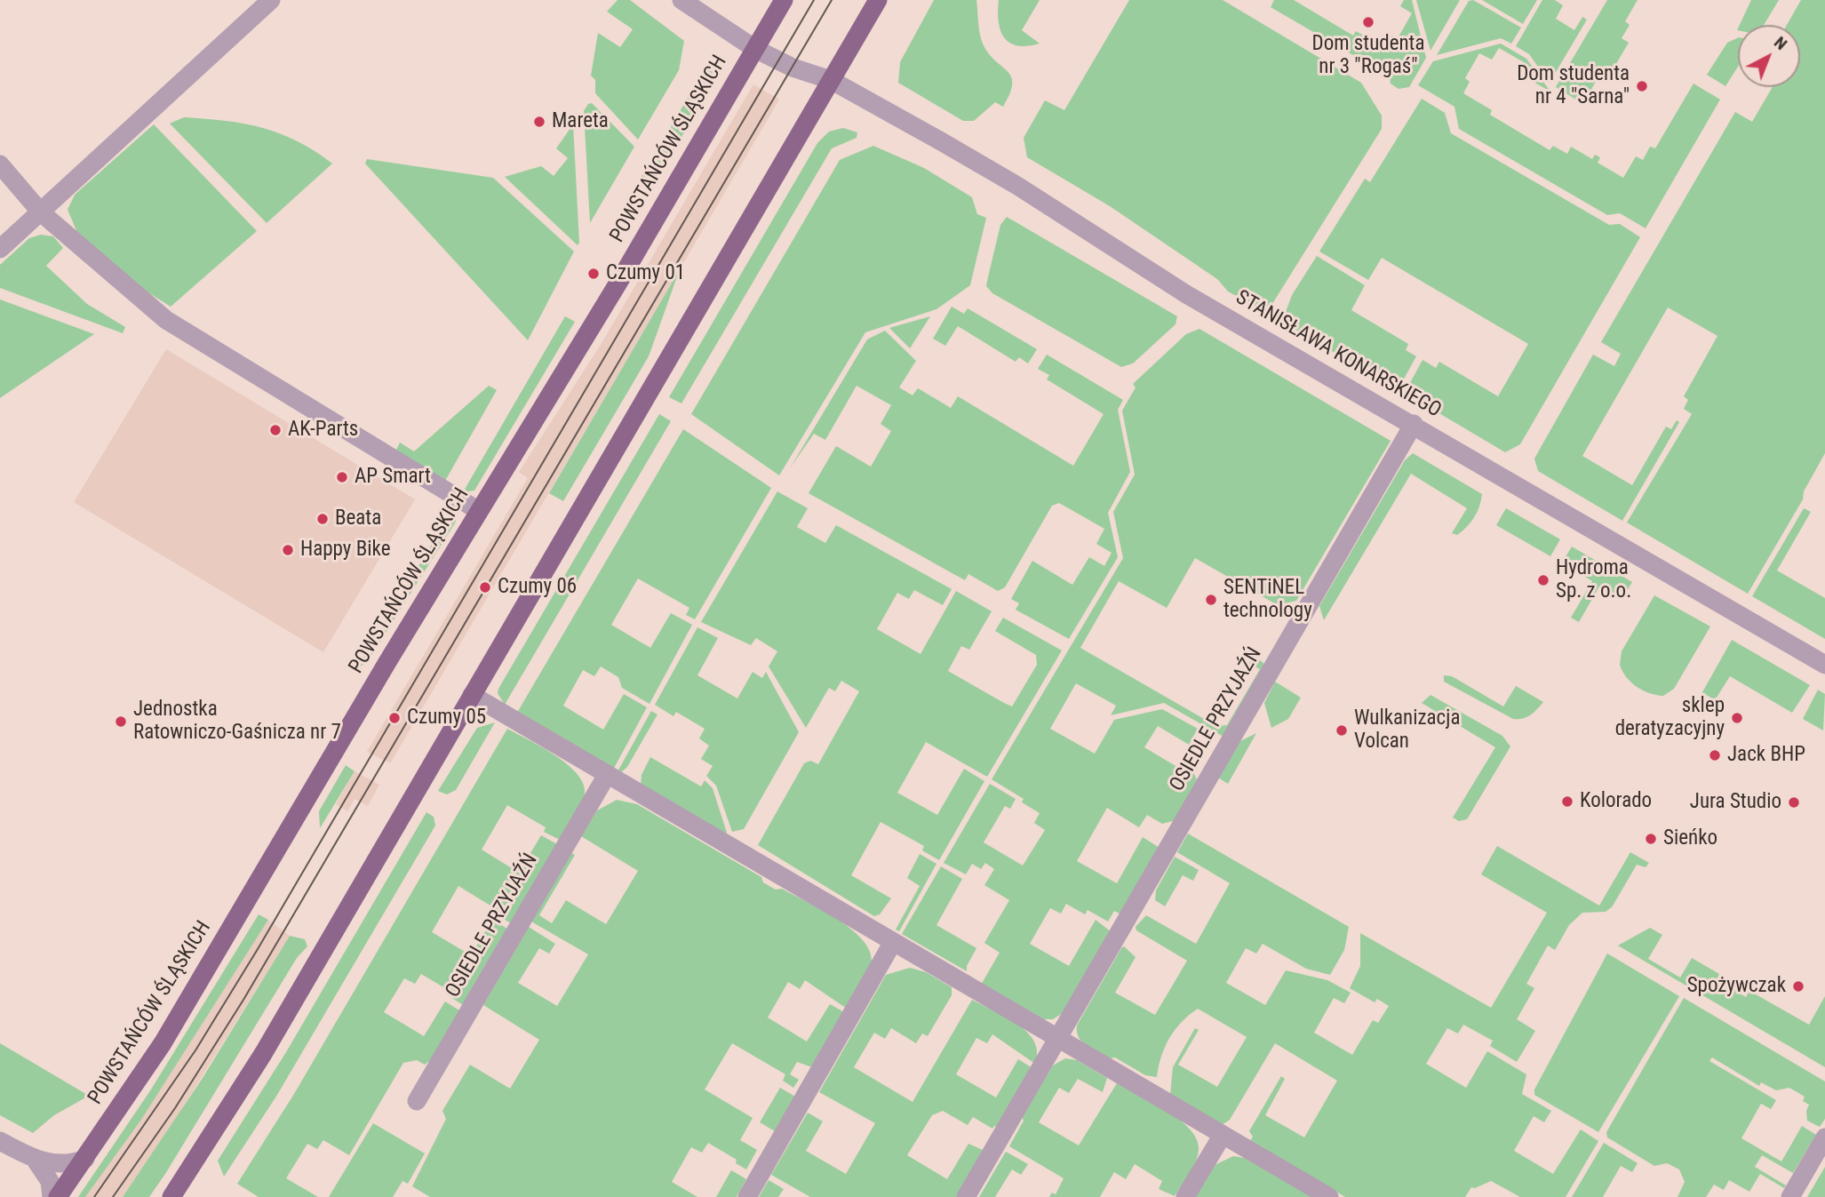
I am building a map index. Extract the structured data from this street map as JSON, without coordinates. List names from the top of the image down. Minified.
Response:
{"streets":{"main road":["POWSTAŃCÓW ŚLĄSKICH"],"street":["STANISŁAWA KONARSKIEGO","OSIEDLE PRZYJAŹŃ"]},"crossings":[["POWSTAŃCÓW ŚLĄSKICH","STANISŁAWA KONARSKIEGO"],["STANISŁAWA KONARSKIEGO","OSIEDLE PRZYJAŹŃ"]],"places":["Dom studenta nr 3 \"Rogaś\"","Dom studenta nr 4 \"Sarna\"","Mareta","Czumy 01","AK-Parts","AP Smart","Beata","Happy Bike","Hydroma Sp. z o.o.","Czumy 06","SENTiNEL technology","Czumy 05","sklep deratyzacyjny","Jednostka Ratowniczo-Gaśnicza nr 7","Wulkanizacja Volcan","Jack BHP","Kolorado","Jura Studio","Sieńko","Spożywczak"],"north":"top right"}
